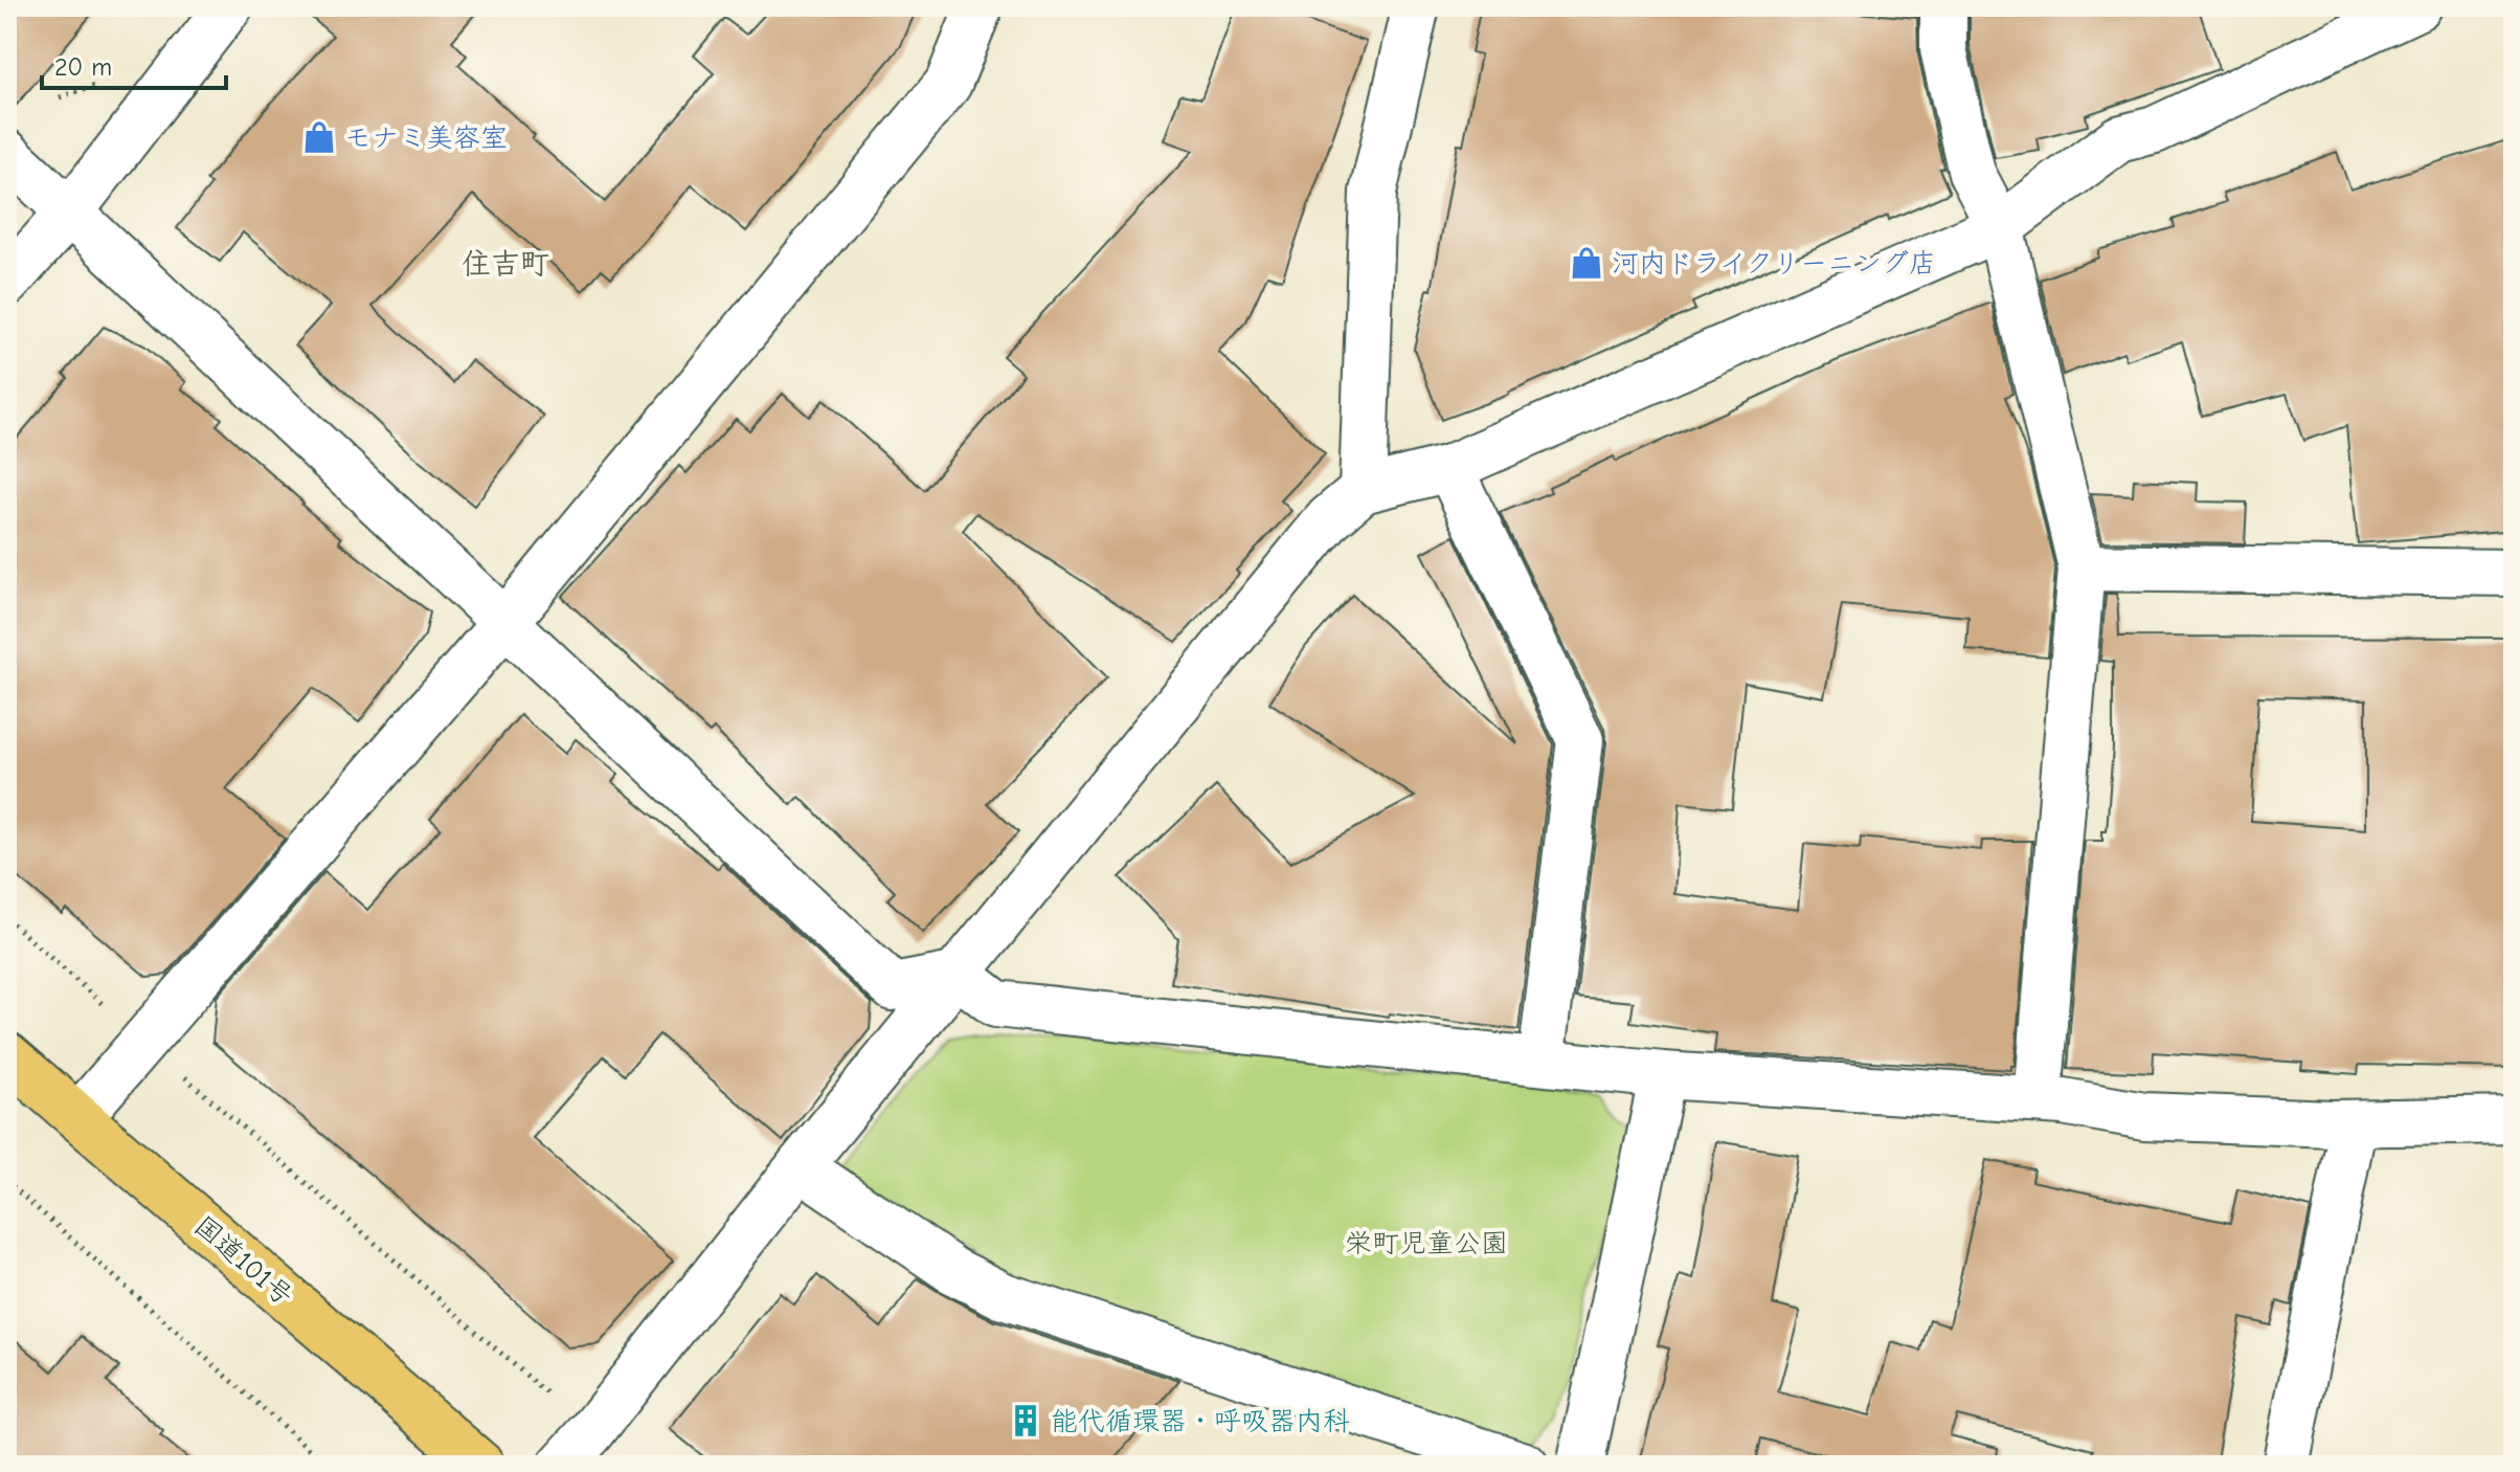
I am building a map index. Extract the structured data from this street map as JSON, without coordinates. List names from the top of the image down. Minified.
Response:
{"streets":{"highway":["国道101号"]},"districts":["住吉町"],"parks":["栄町児童公園"],"places":{"shop":["モナミ美容室","河内ドライクリーニング店"],"building":["能代循環器・呼吸器内科"]},"scale_bar":"20 m"}
